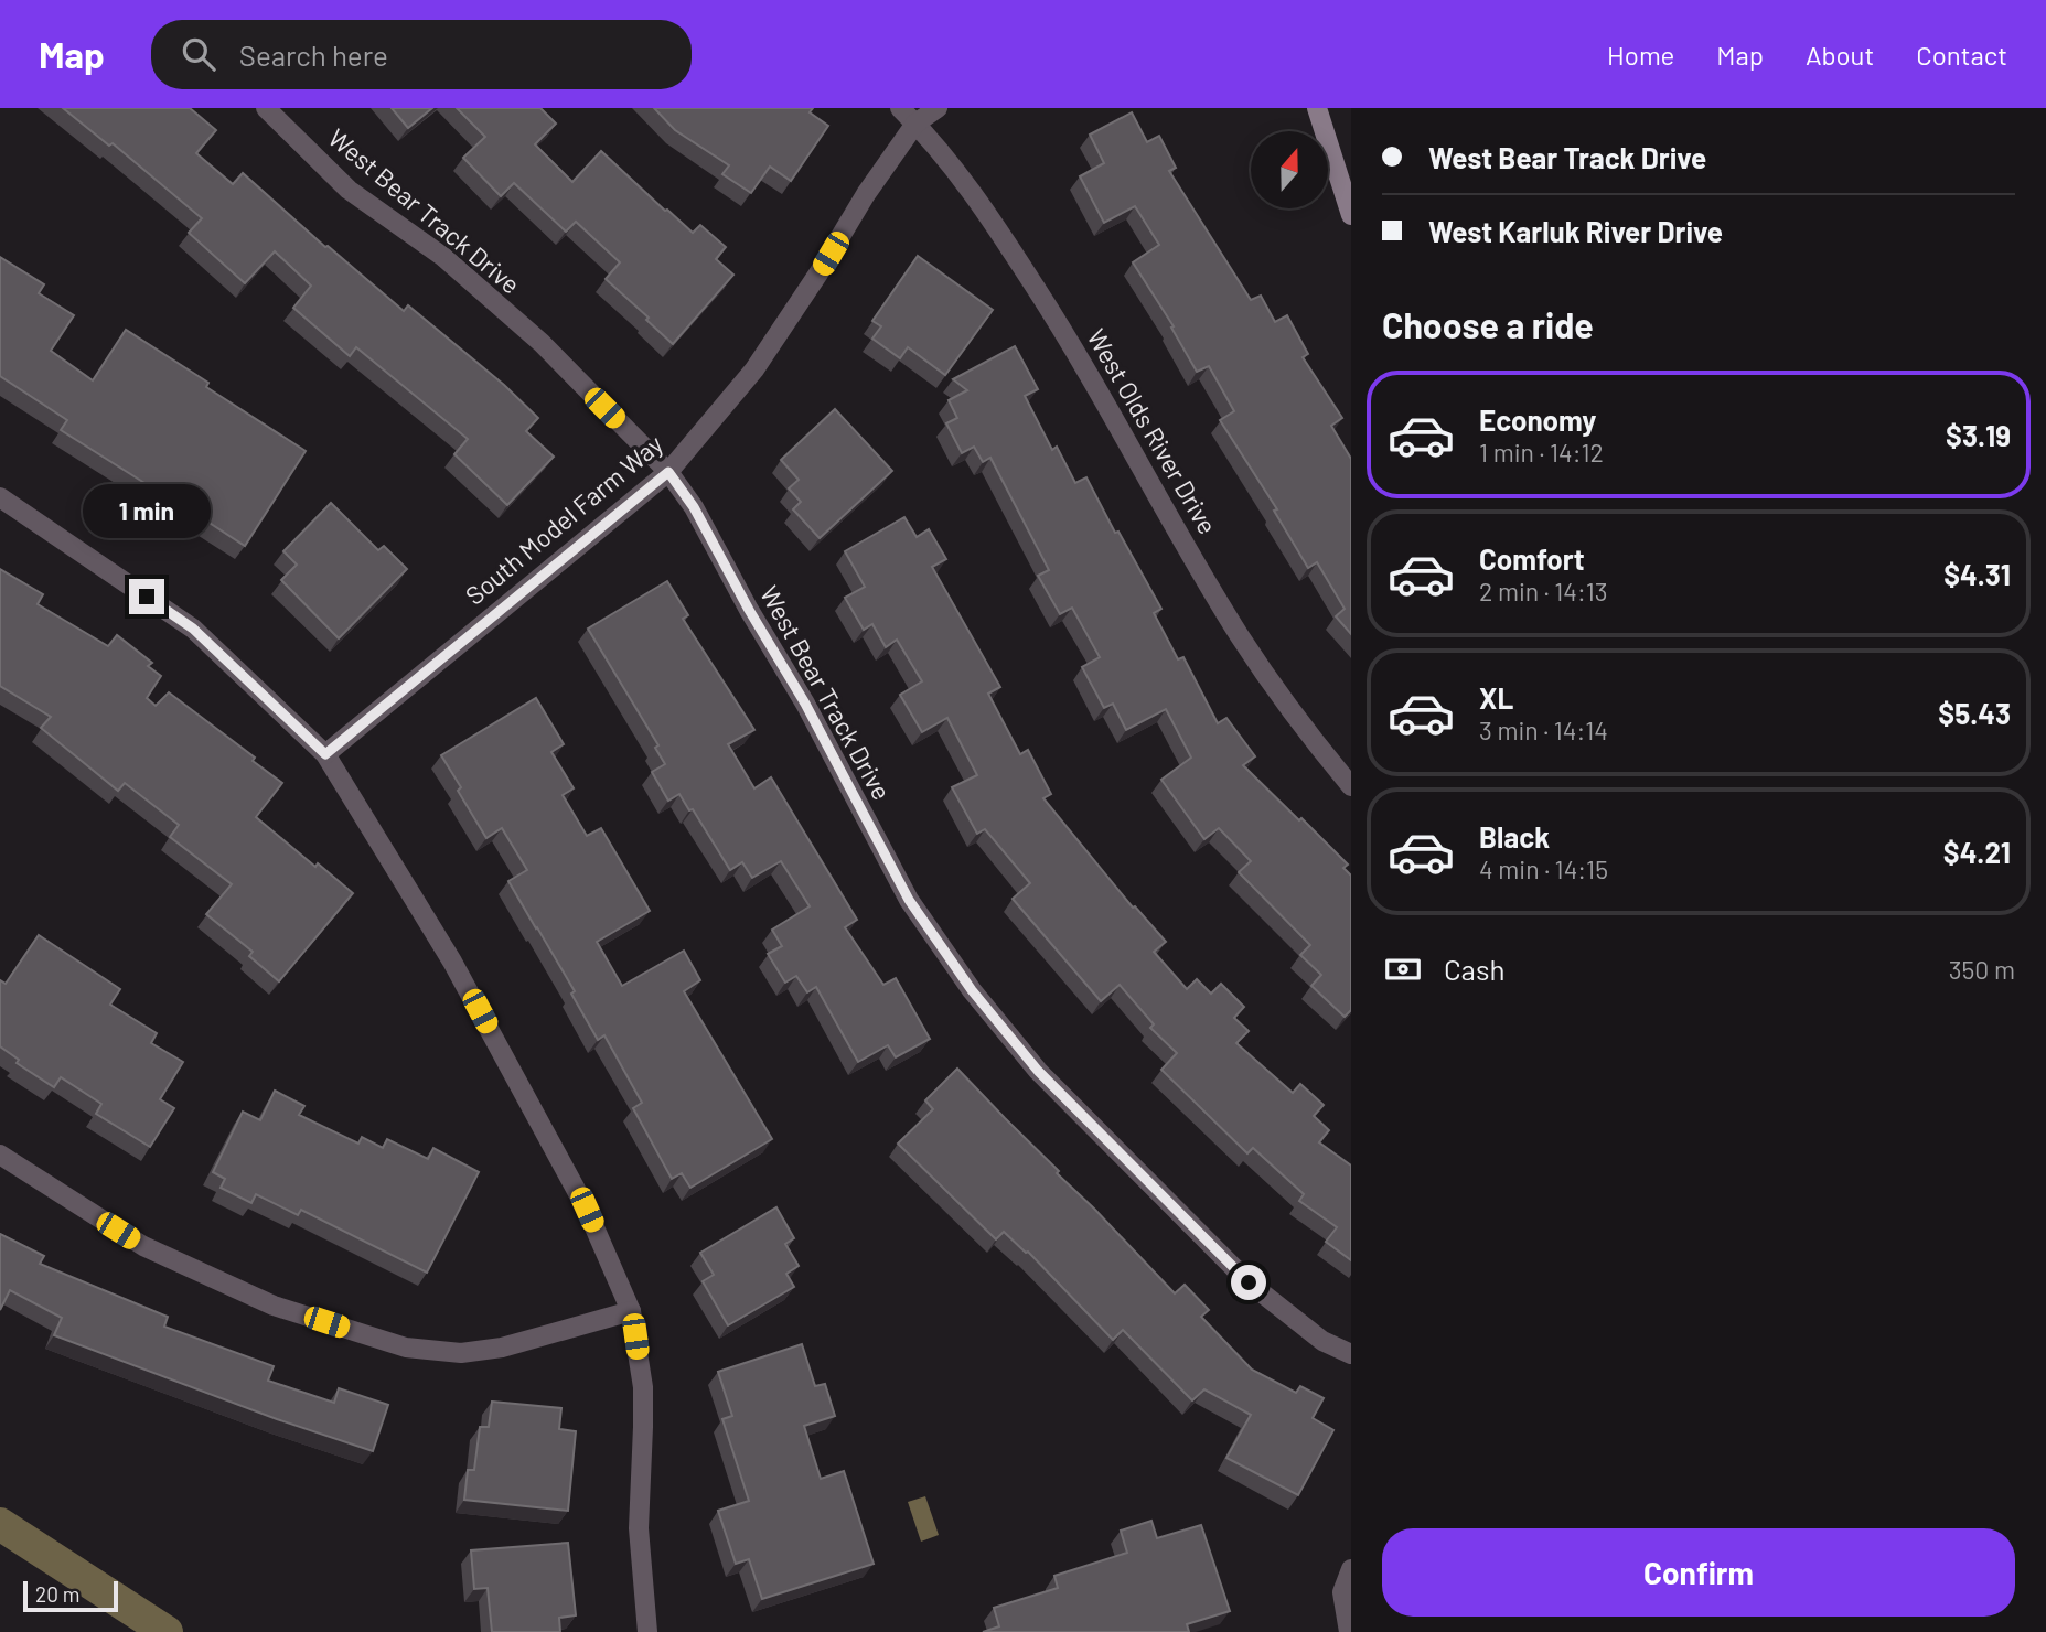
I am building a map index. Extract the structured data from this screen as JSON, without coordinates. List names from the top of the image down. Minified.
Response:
{"streets":{"street":["West Bear Track Drive","West Olds River Drive","South Model Farm Way"]},"crossings":[["West Bear Track Drive","South Model Farm Way"],["West Olds River Drive","South Model Farm Way"]],"scale_bar":"20 m","north":"top","page":{"header":"Map","search":"Search here","nav":["Home","Map","About","Contact"],"banner":["West Bear Track Drive","West Karluk River Drive"],"heading":"Choose a ride","list":[{"name":"Economy","note":"1 min · 14:12","value":"$3.19"},{"name":"Comfort","note":"2 min · 14:13","value":"$4.31"},{"name":"XL","note":"3 min · 14:14","value":"$5.43"},{"name":"Black","note":"4 min · 14:15","value":"$4.21"}],"bubble":"1 min","pay":["Cash","350 m"],"buttons":"Confirm","scale":"20 m"}}
